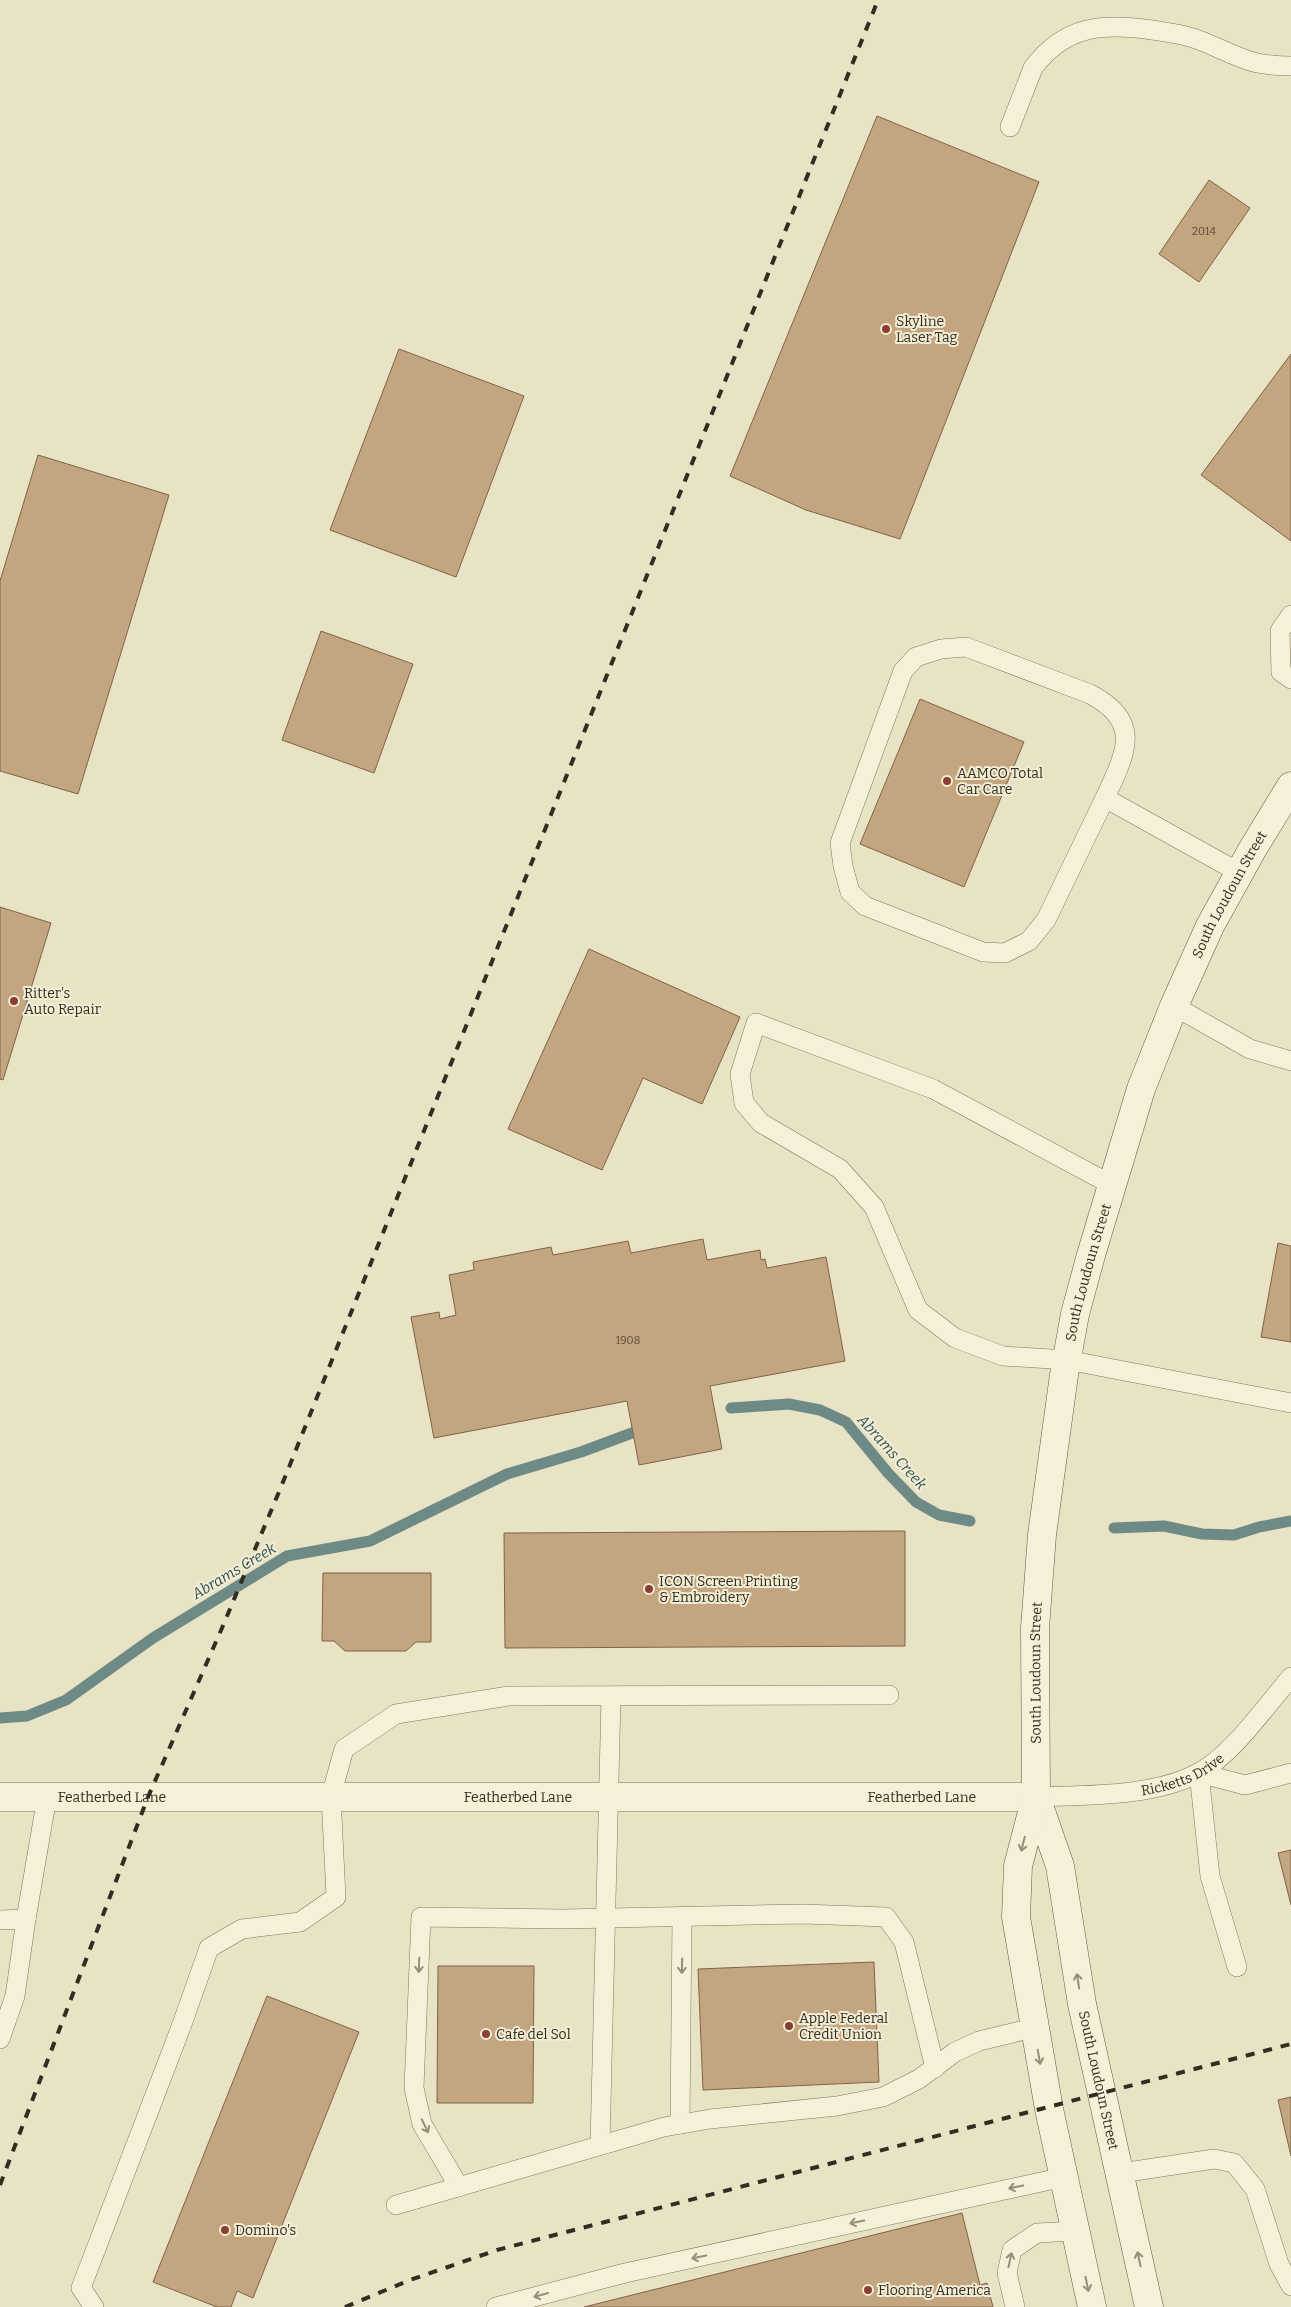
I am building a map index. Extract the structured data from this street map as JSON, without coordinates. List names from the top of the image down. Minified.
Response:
{"streets":{"main road":["South Loudoun Street","Featherbed Lane"],"lane":["Ricketts Drive"]},"crossings":[["South Loudoun Street","Ricketts Drive"],["South Loudoun Street","Featherbed Lane"],["Ricketts Drive","Featherbed Lane"]],"water":["Abrams Creek"],"places":["Skyline Laser Tag","AAMCO Total Car Care","Ritter's Auto Repair","ICON Screen Printing & Embroidery","Apple Federal Credit Union","Cafe del Sol","Domino's","Flooring America"],"house_numbers":["2014","1908"]}
